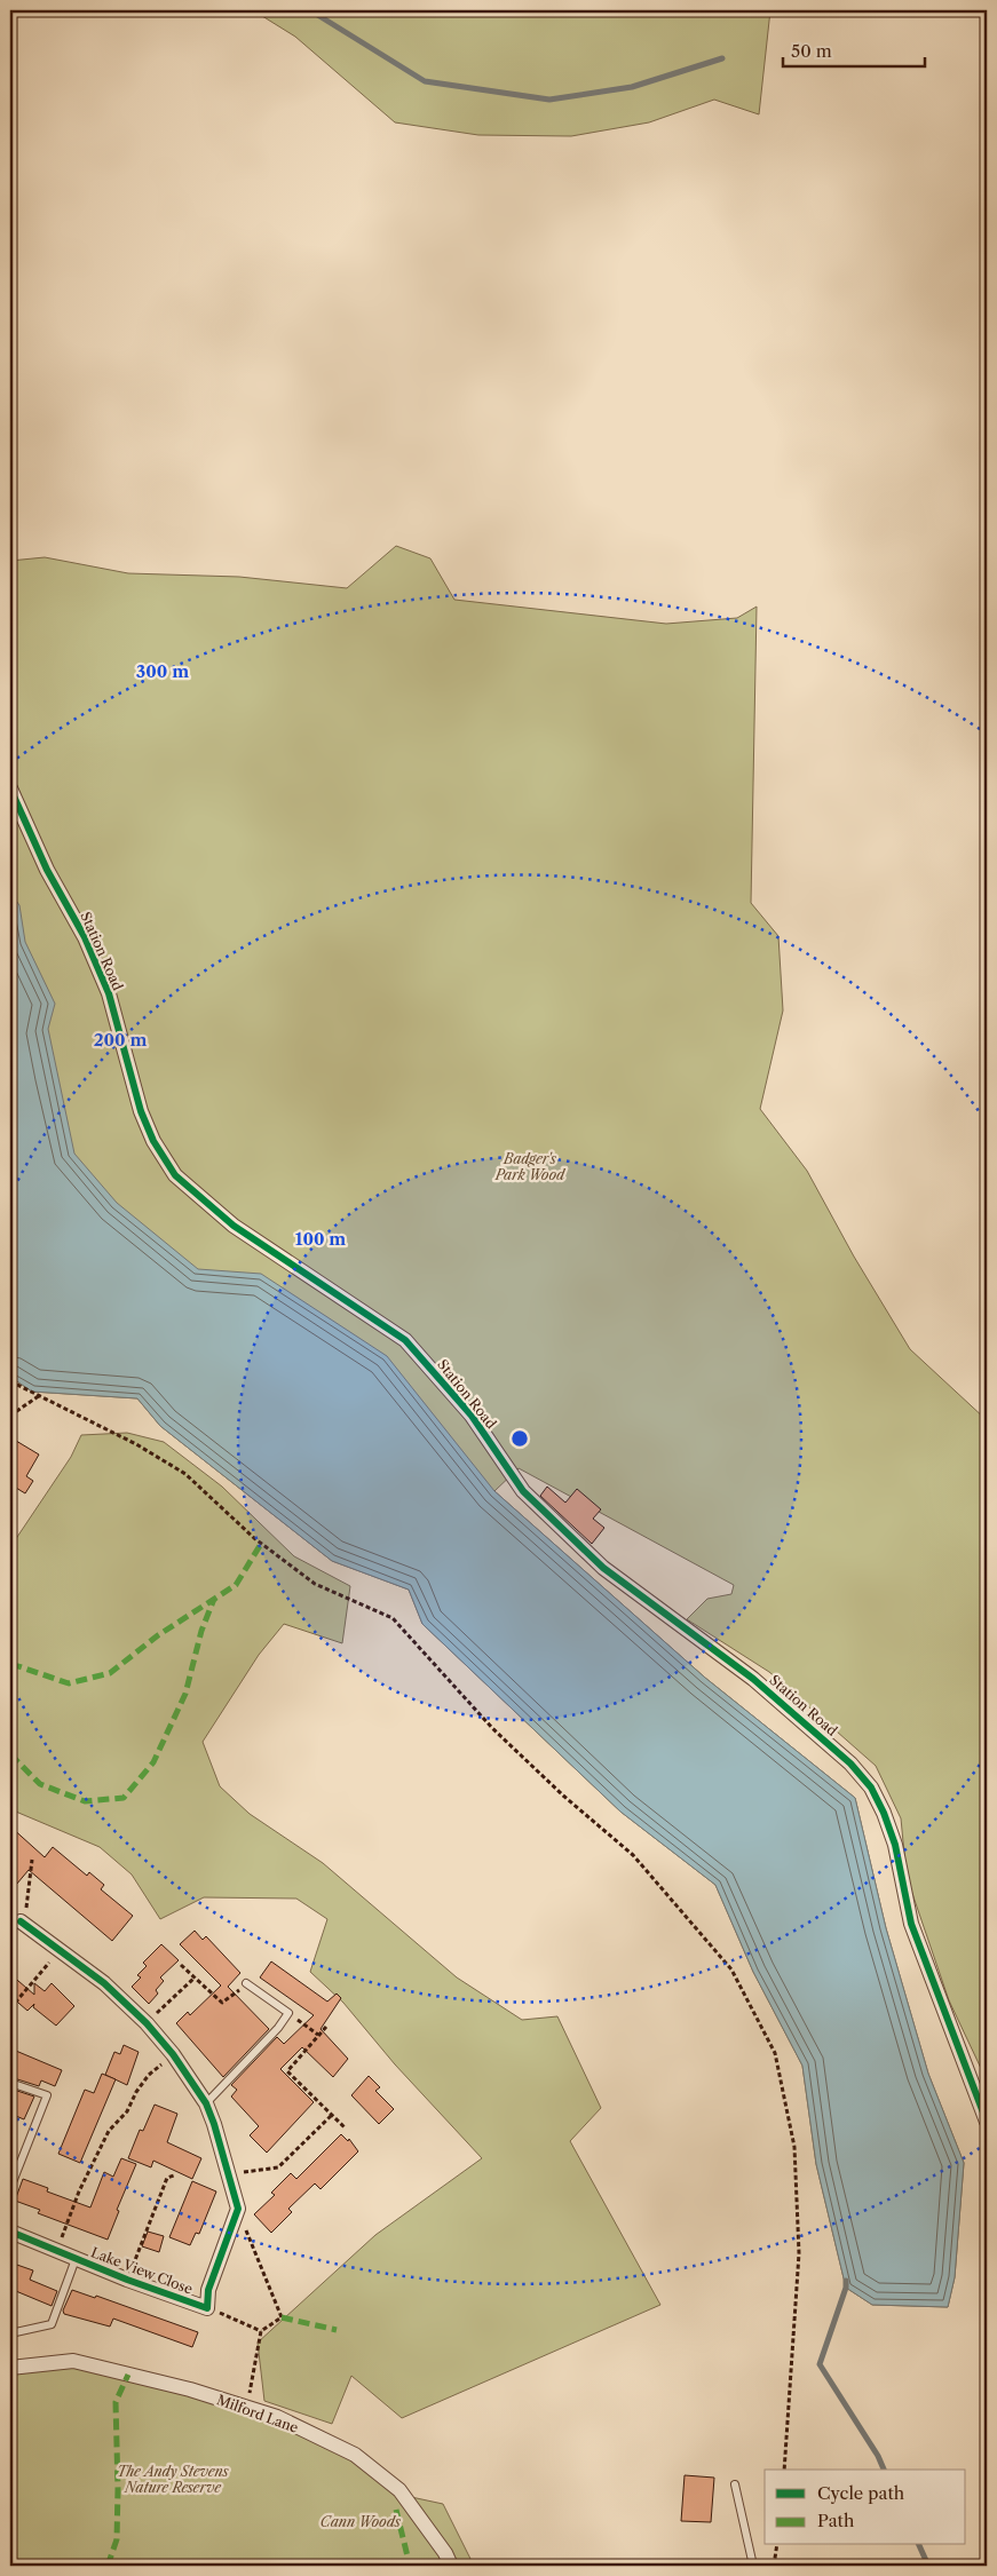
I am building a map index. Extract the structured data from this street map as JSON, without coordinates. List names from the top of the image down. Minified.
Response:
{"streets":{"street":["Station Road","Lake View Close","Milford Lane"]},"parks":["Badger's Park Wood","The Andy Stevens Nature Reserve","Cann Woods"],"legend":["Cycle path","Path"],"scale_bar":"50 m","rings":["300 m","200 m","100 m"]}
